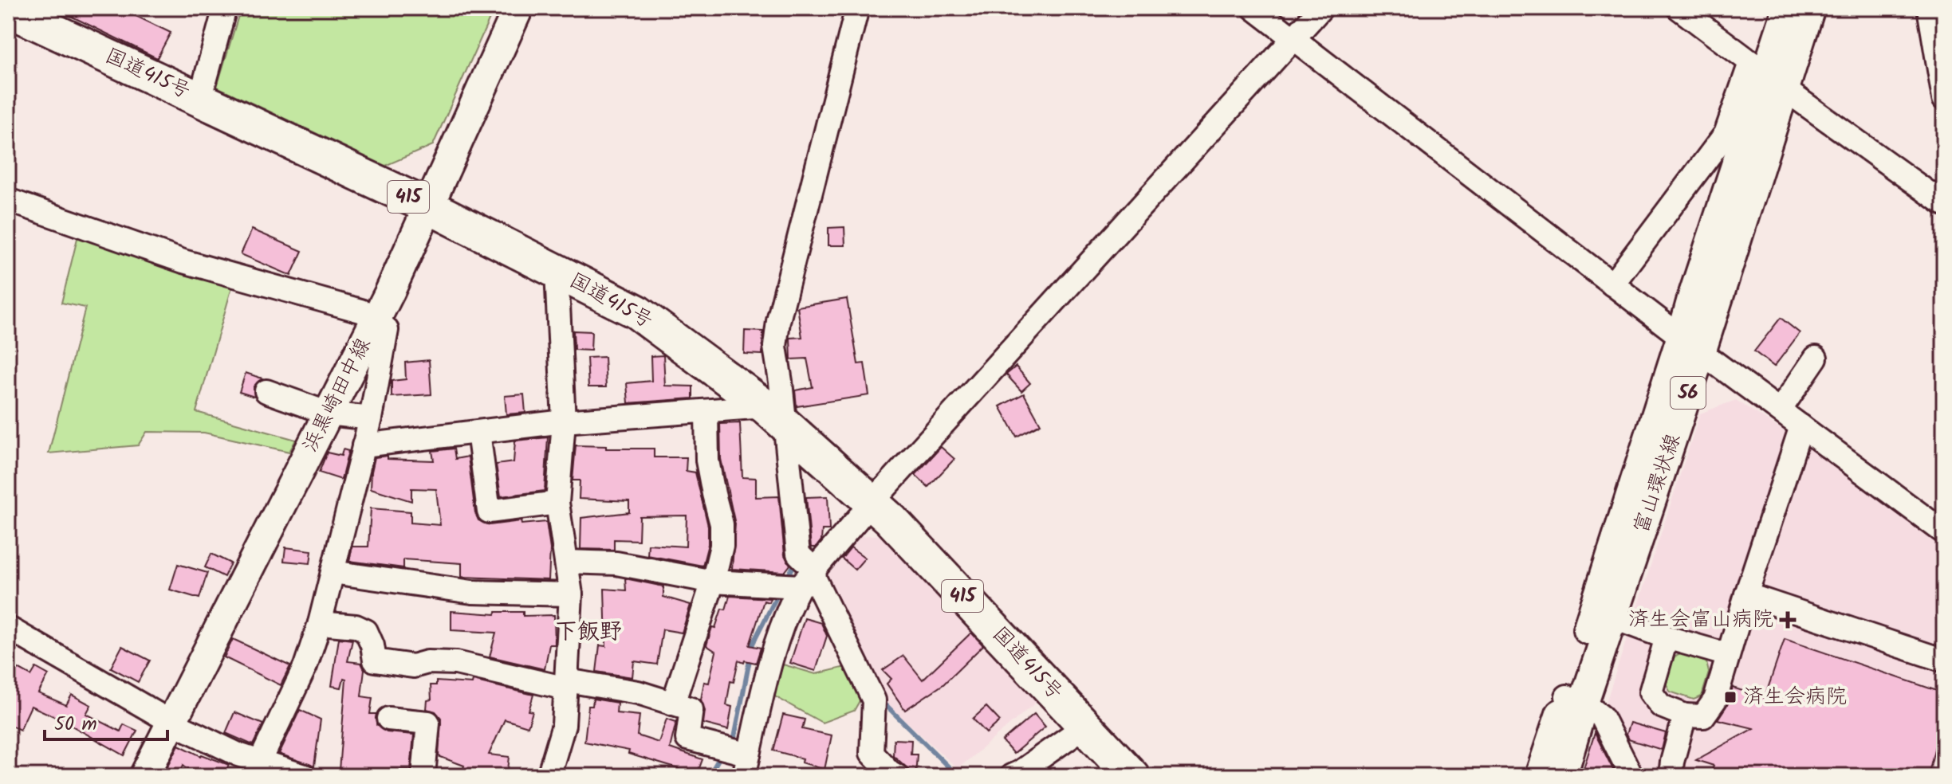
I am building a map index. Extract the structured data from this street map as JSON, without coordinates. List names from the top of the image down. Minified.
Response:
{"streets":{"highway":["国道415号","415"],"main road":["56","浜黒崎田中線","富山環状線"]},"crossings":[["国道415号","浜黒崎田中線"]],"districts":["下飯野"],"places":{"health":["済生会富山病院"],"transit":["済生会病院"]},"scale_bar":"50 m"}
